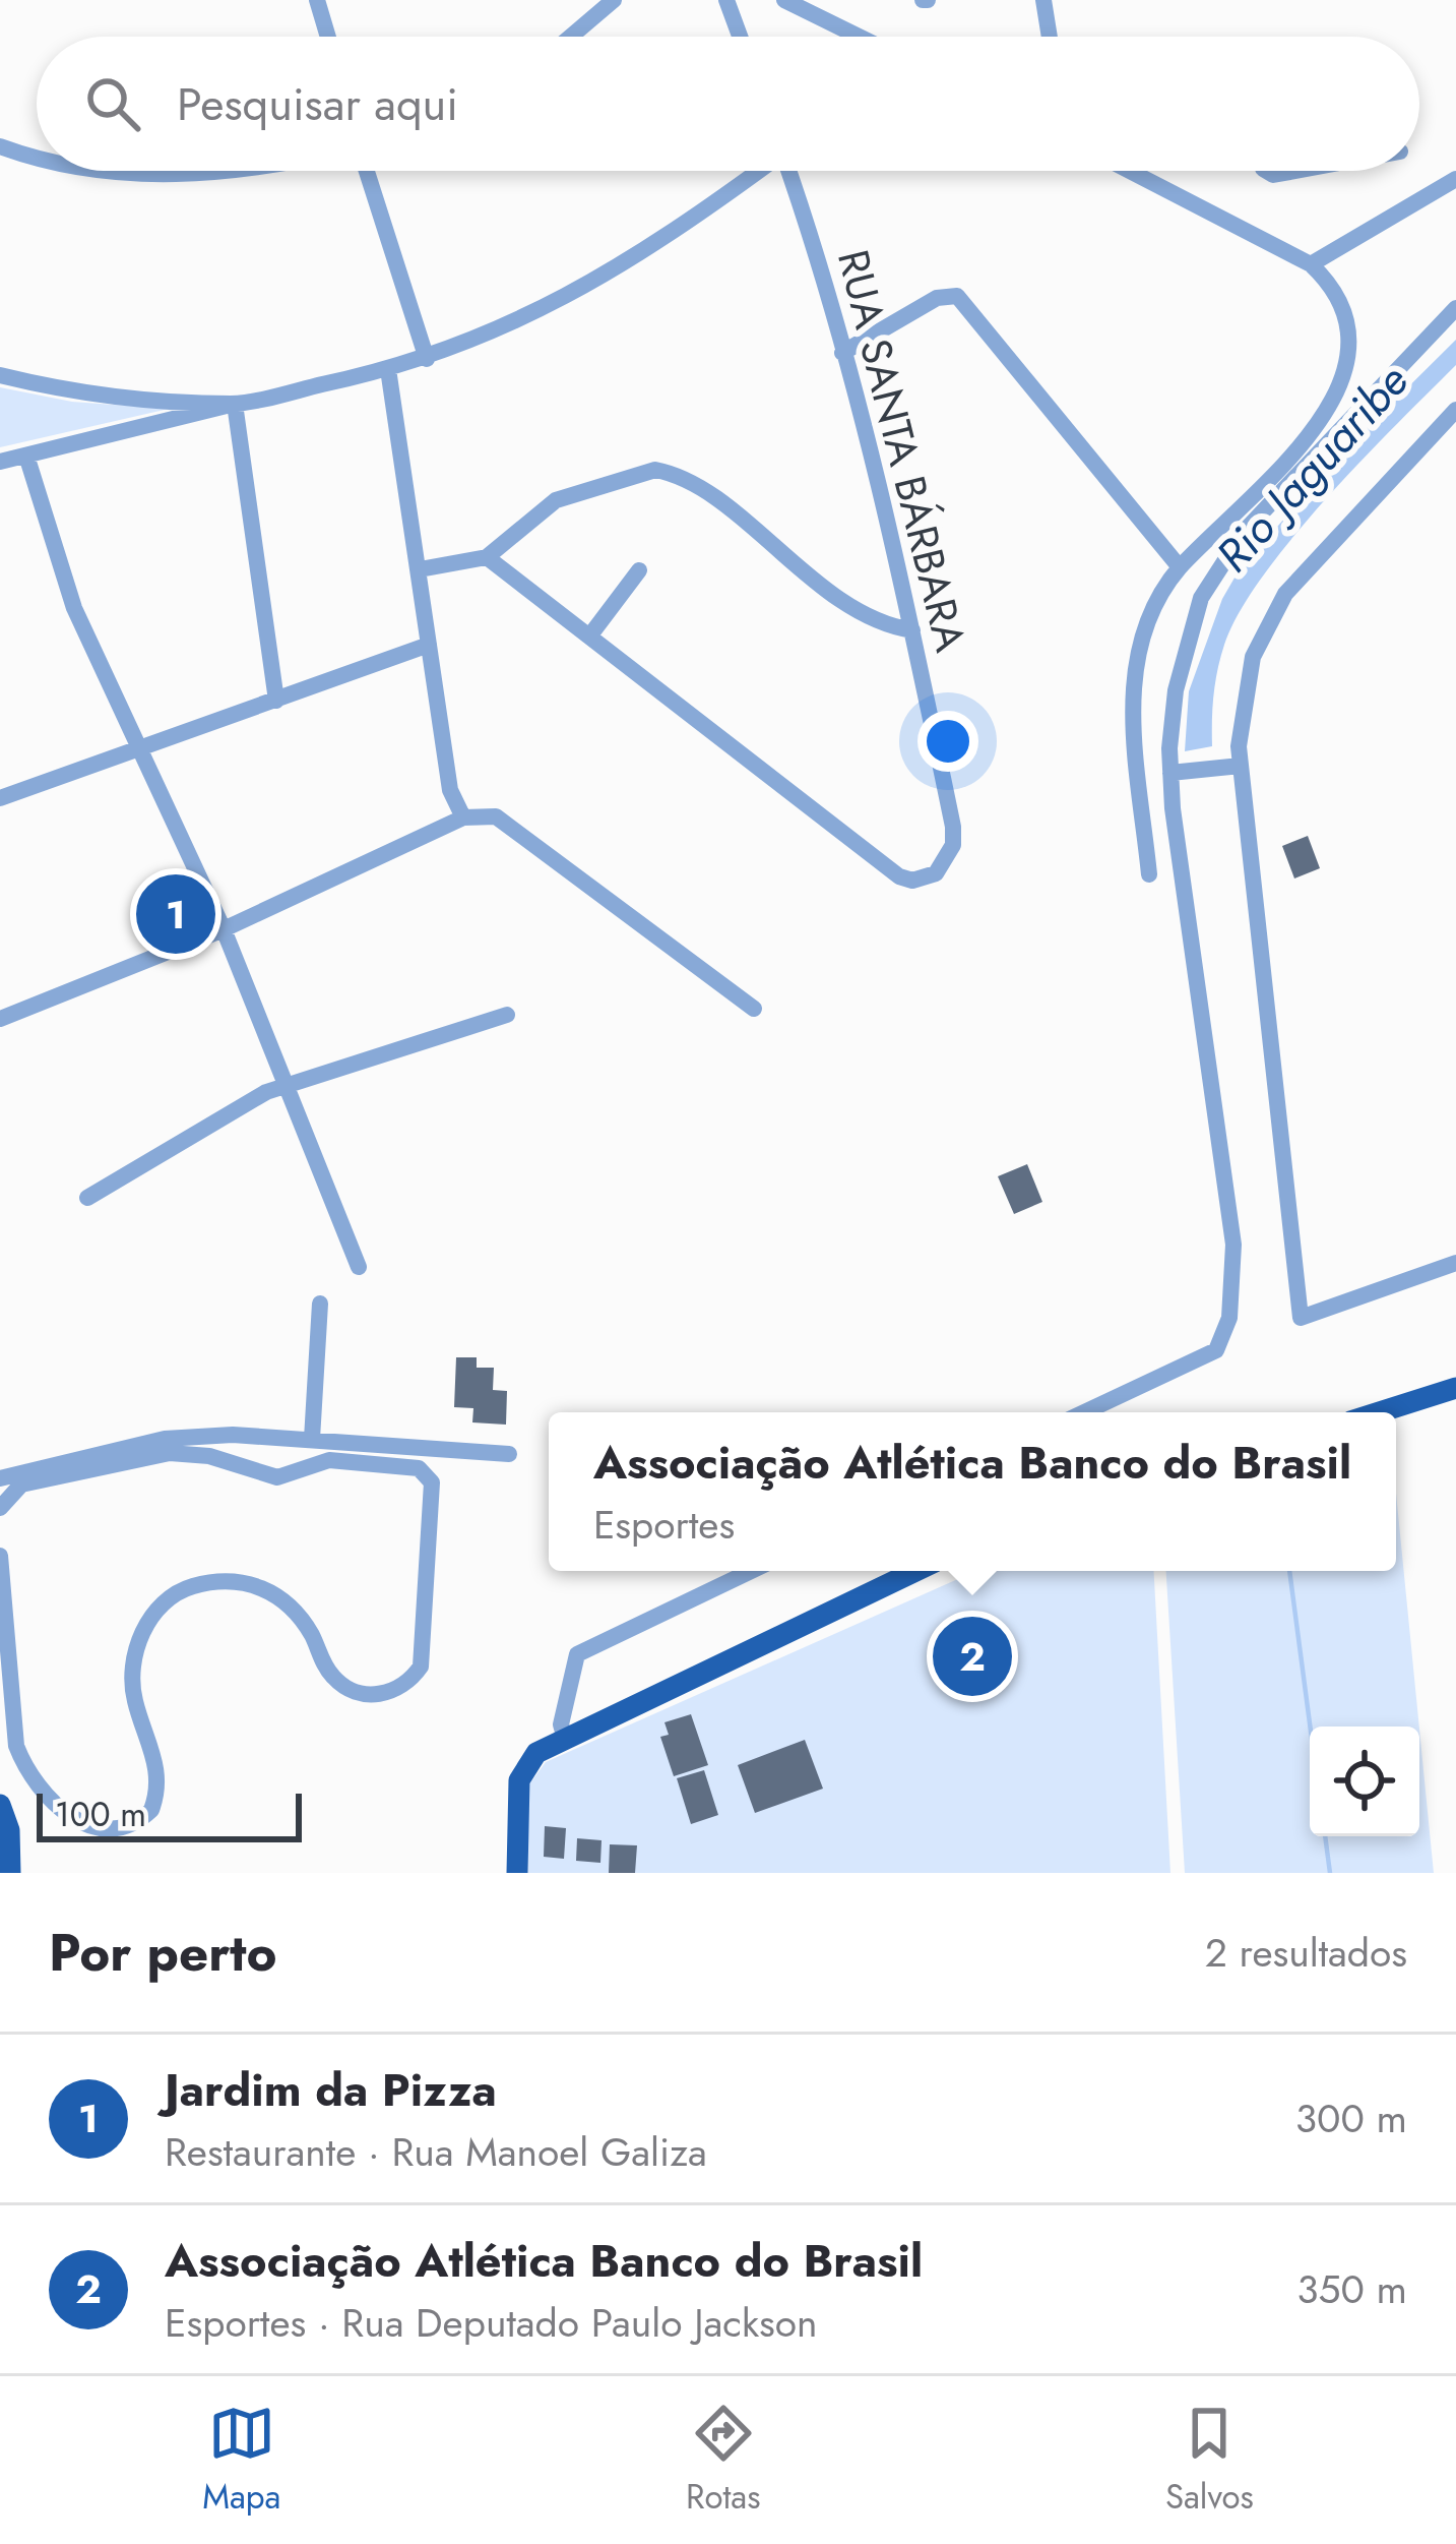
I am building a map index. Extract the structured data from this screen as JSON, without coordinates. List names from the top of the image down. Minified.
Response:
{"streets":{"street":["RUA SANTA BÁRBARA"]},"water":["Rio Jaguaribe"],"scale_bar":"100 m","page":{"search":"Pesquisar aqui","pins":["1","2"],"popup":["Associação Atlética Banco do Brasil","Esportes"],"scale":"100 m","heading":["Por perto","2 resultados"],"list":[{"mark":"1","name":"Jardim da Pizza","note":"Restaurante · Rua Manoel Galiza","value":"300 m"},{"mark":"2","name":"Associação Atlética Banco do Brasil","note":"Esportes · Rua Deputado Paulo Jackson","value":"350 m"}],"nav":["Mapa","Rotas","Salvos"]}}
